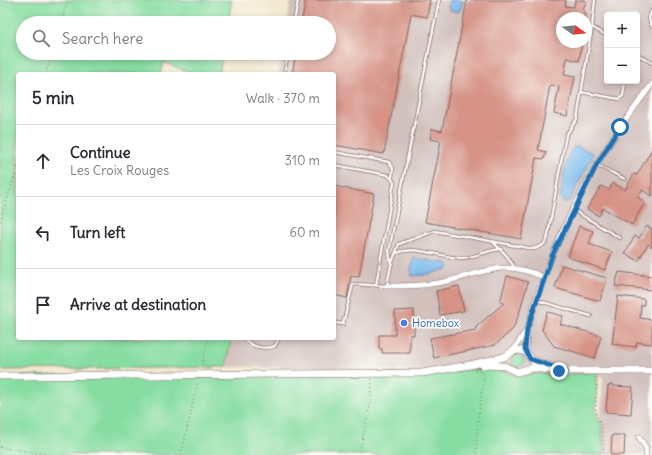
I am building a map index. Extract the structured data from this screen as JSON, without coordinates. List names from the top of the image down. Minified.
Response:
{"places":["Homebox"],"north":"right","page":{"map_buttons":["+","−"],"search":"Search here","heading":["5 min","Walk · 370 m"],"list":[["Continue","Les Croix Rouges","310 m"],["Turn left","60 m"],"Arrive at destination"]}}
